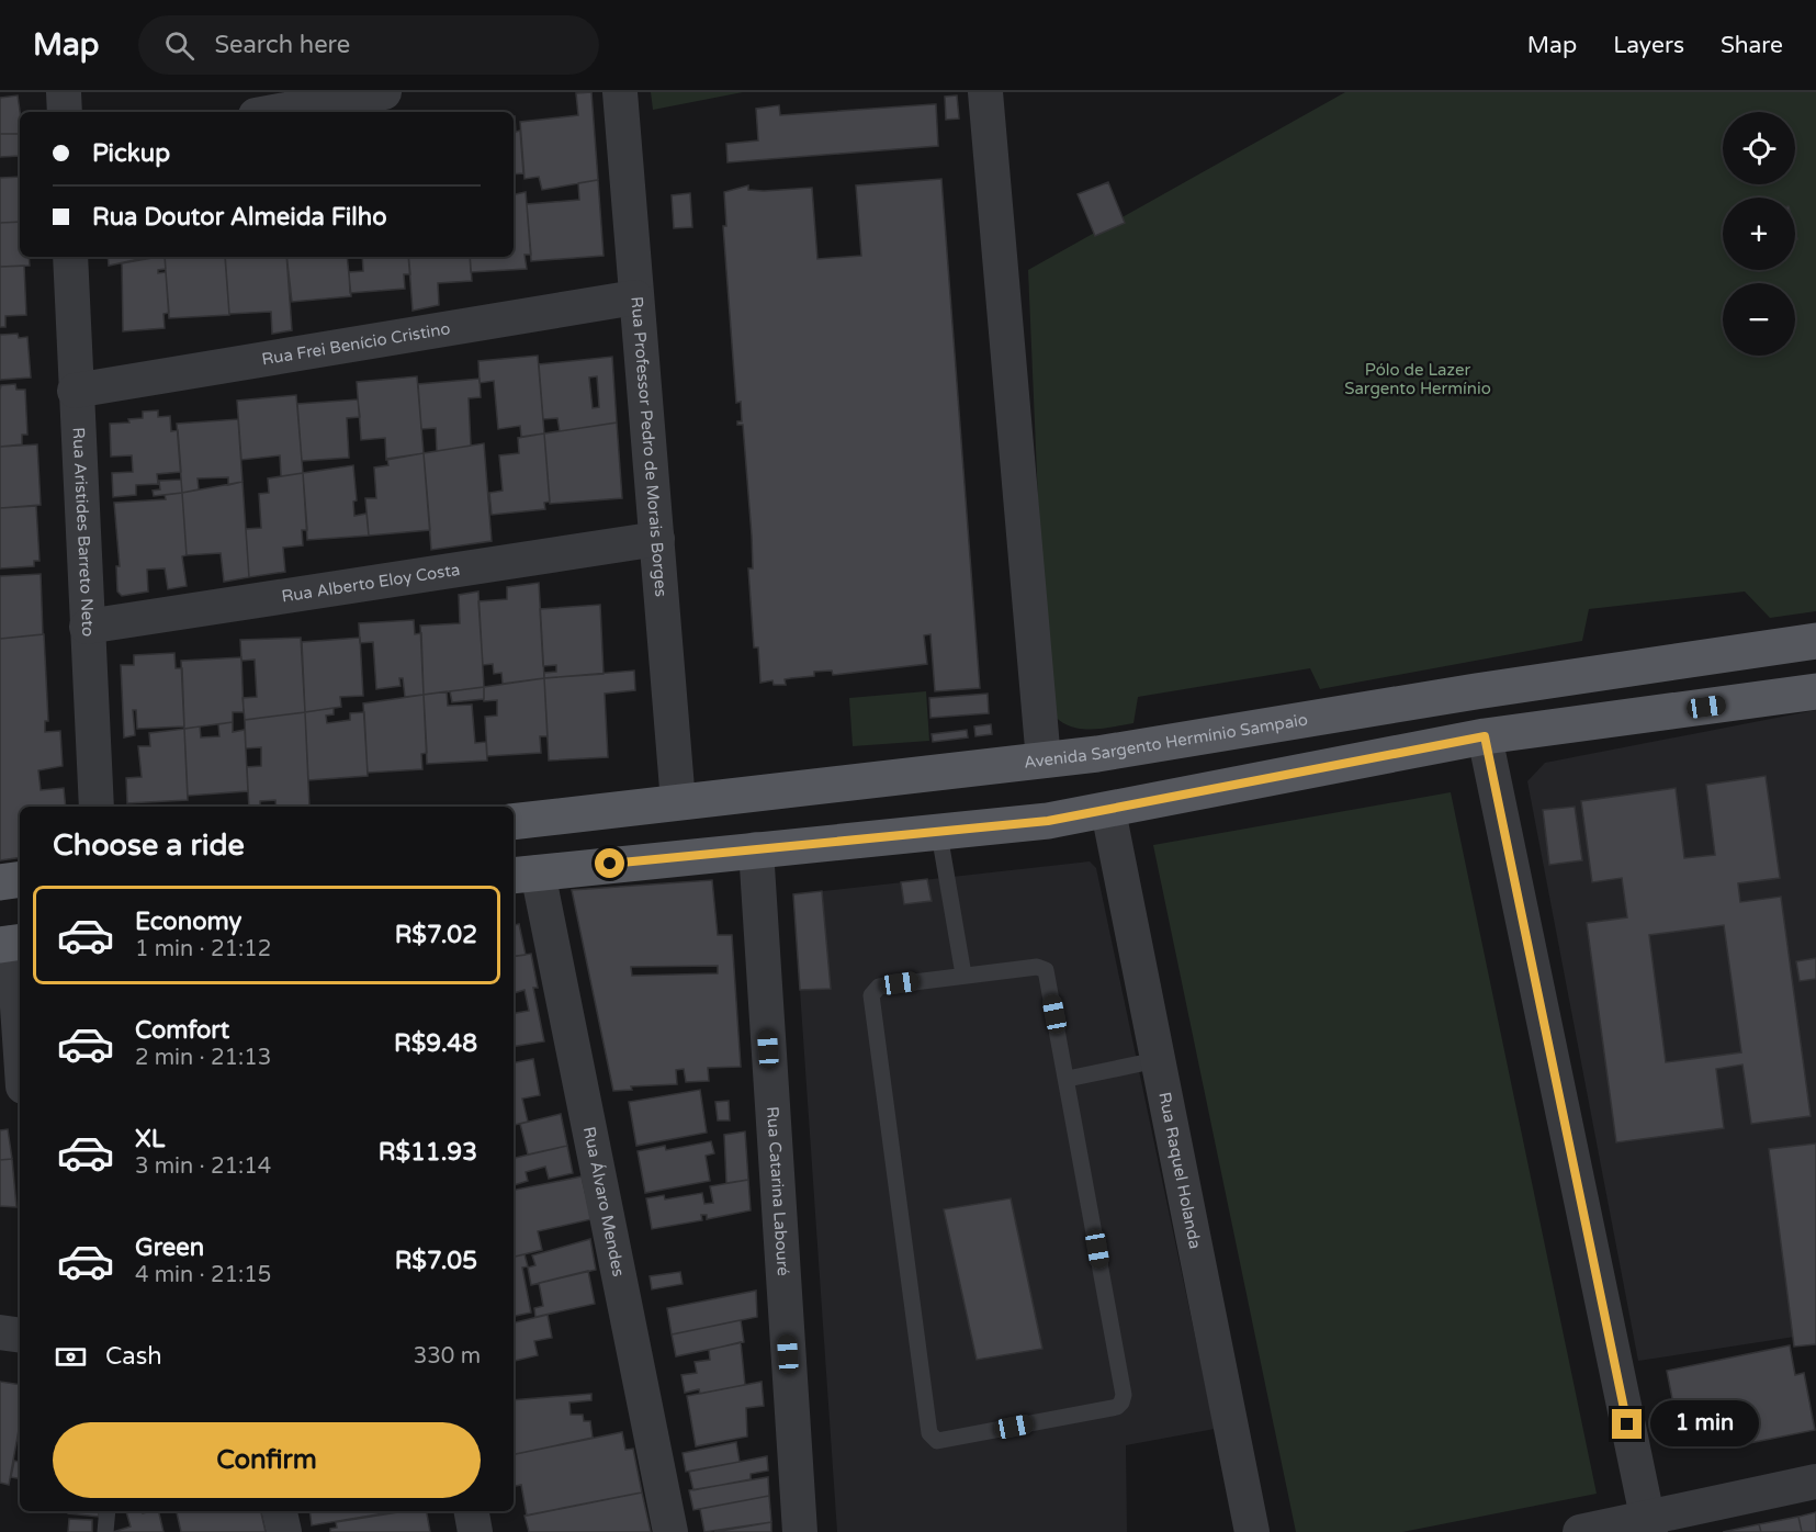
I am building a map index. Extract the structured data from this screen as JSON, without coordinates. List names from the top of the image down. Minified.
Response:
{"streets":{"main road":["Avenida Sargento Hermínio Sampaio"],"street":["Rua Frei Benício Cristino","Rua Professor Pedro de Morais Borges","Rua Aristides Barreto Neto","Rua Alberto Eloy Costa","Rua Raquel Holanda","Rua Catarina Labouré","Rua Álvaro Mendes"]},"crossings":[["Rua Frei Benício Cristino","Rua Professor Pedro de Morais Borges"],["Rua Frei Benício Cristino","Rua Aristides Barreto Neto"],["Rua Professor Pedro de Morais Borges","Rua Alberto Eloy Costa"],["Rua Professor Pedro de Morais Borges","Avenida Sargento Hermínio Sampaio"],["Rua Aristides Barreto Neto","Rua Alberto Eloy Costa"]],"parks":["Pólo de Lazer Sargento Hermínio"],"page":{"header":"Map","search":"Search here","nav":["Map","Layers","Share"],"map_buttons":["+","−"],"banner":["Pickup","Rua Doutor Almeida Filho"],"heading":"Choose a ride","list":[{"name":"Economy","note":"1 min · 21:12","value":"R$7.02"},{"name":"Comfort","note":"2 min · 21:13","value":"R$9.48"},{"name":"XL","note":"3 min · 21:14","value":"R$11.93"},{"name":"Green","note":"4 min · 21:15","value":"R$7.05"}],"pay":["Cash","330 m"],"bubble":"1 min","buttons":"Confirm"}}
